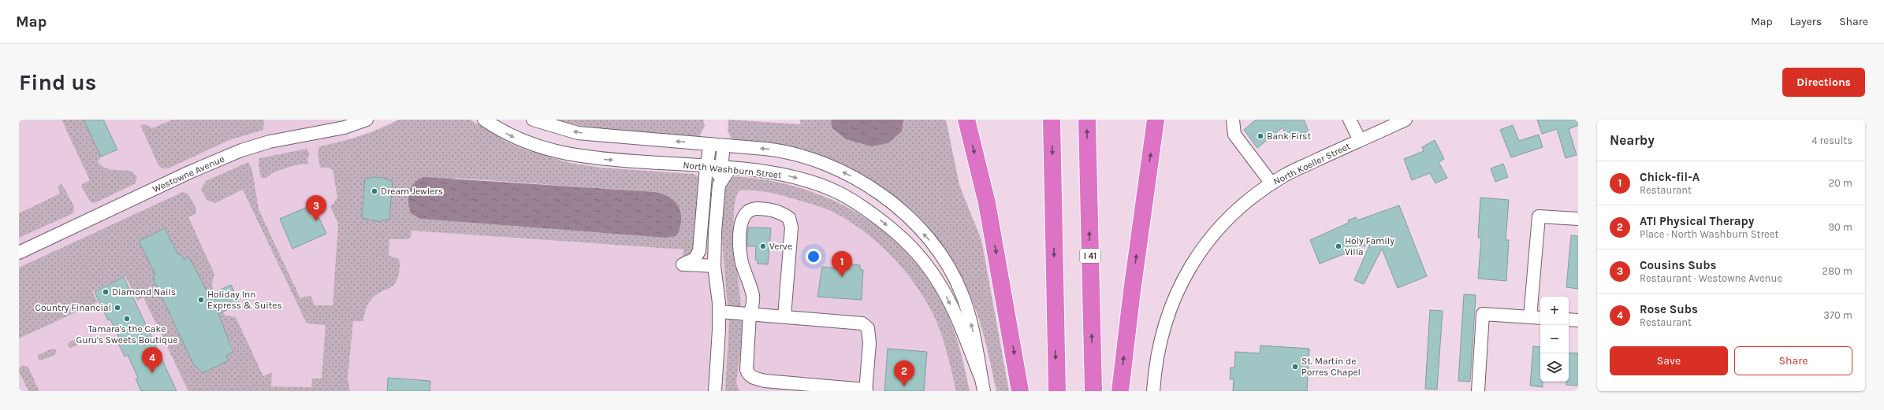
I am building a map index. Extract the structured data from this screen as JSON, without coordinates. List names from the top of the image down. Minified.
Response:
{"streets":{"highway":["I 41"],"street":["North Koeller Street","North Washburn Street","Westowne Avenue"]},"places":["Bank First","Dream Jewlers","Verve","Holy Family Villa","Diamond Nails","Holiday Inn Express & Suites","Country Financial","Tamara's the Cake Guru's Sweets Boutique","St. Martin de Porres Chapel"],"page":{"header":"Map","nav":["Map","Layers","Share"],"buttons":["Directions",["Save","Share"]],"title":"Find us","heading":["Nearby","4 results"],"list":[{"mark":"1","name":"Chick-fil-A","note":"Restaurant","value":"20 m"},{"mark":"2","name":"ATI Physical Therapy","note":"Place · North Washburn Street","value":"90 m"},{"mark":"3","name":"Cousins Subs","note":"Restaurant · Westowne Avenue","value":"280 m"},{"mark":"4","name":"Rose Subs","note":"Restaurant","value":"370 m"}],"pins":["3","1","4","2"],"map_buttons":["+","−"]}}
